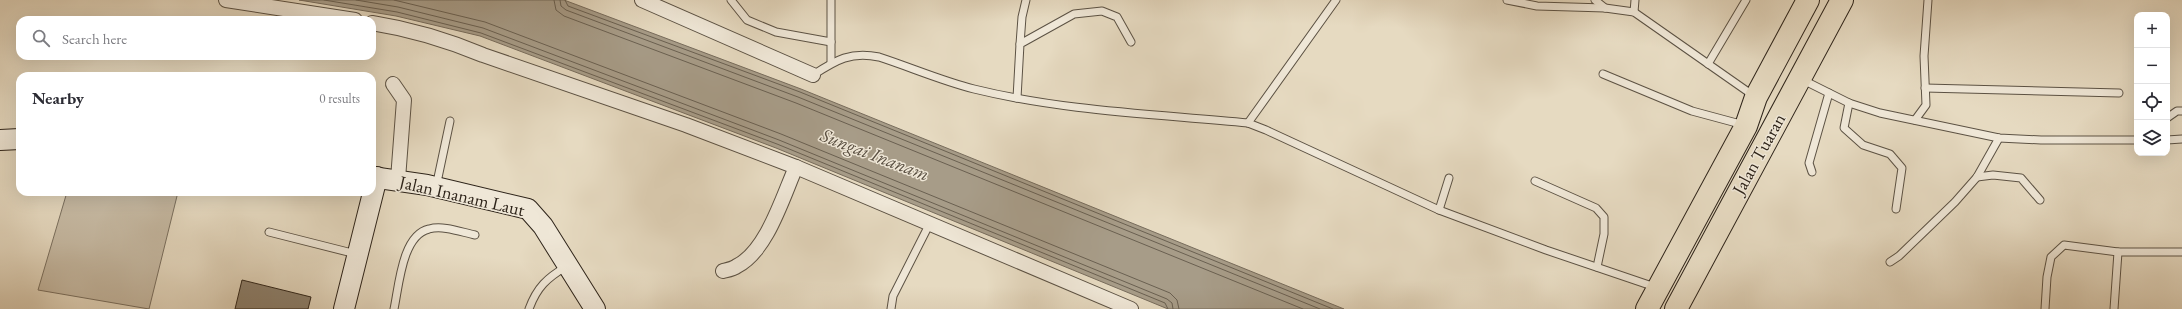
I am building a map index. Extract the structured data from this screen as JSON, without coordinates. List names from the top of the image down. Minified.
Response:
{"streets":{"main road":["Jalan Tuaran"],"street":["Jalan Inanam Laut"]},"water":["Sungai Inanam"],"page":{"map_buttons":["+","−"],"search":"Search here","heading":["Nearby","0 results"]}}
